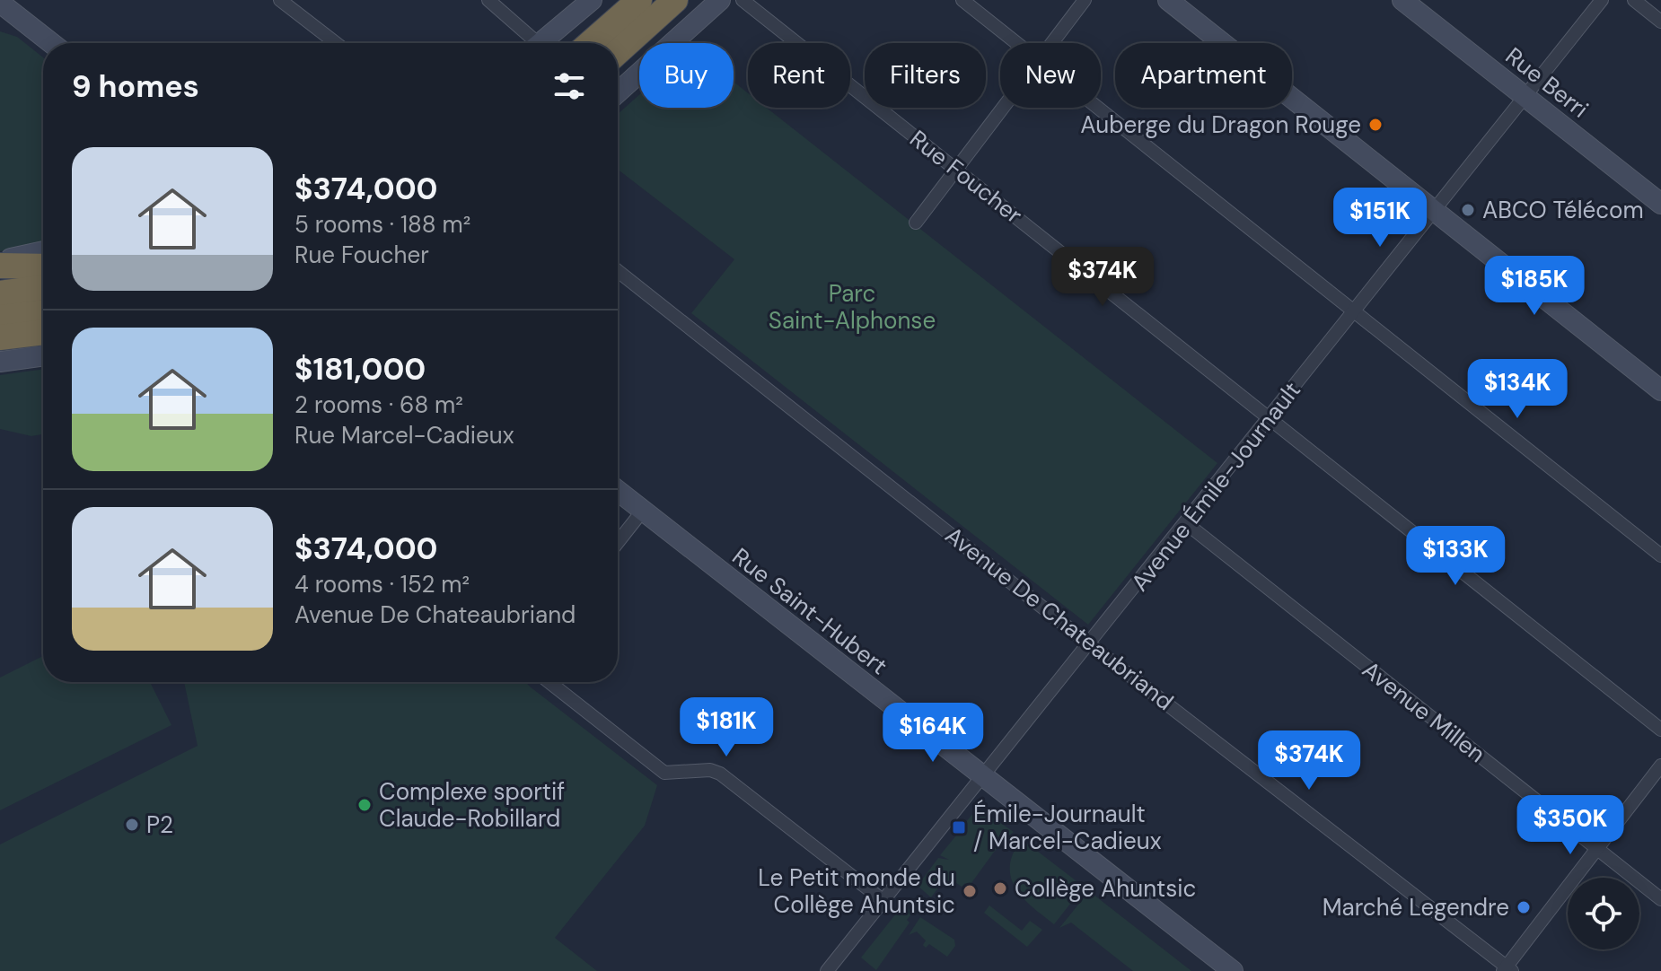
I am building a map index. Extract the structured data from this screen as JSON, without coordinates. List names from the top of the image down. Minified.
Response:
{"streets":{"main road":["Rue Berri","Rue Saint-Hubert"],"street":["Rue Foucher","Avenue Émile-Journault","Avenue De Chateaubriand","Avenue Millen"]},"crossings":[["Rue Berri","Avenue Émile-Journault"],["Rue Foucher","Avenue Émile-Journault"],["Avenue Émile-Journault","Rue Saint-Hubert"],["Avenue Émile-Journault","Avenue De Chateaubriand"],["Avenue Émile-Journault","Avenue Millen"]],"parks":["Parc Saint-Alphonse"],"places":{"other":["Auberge du Dragon Rouge","ABCO Télécom","Complexe sportif Claude-Robillard","P2","Collège Ahuntsic","Le Petit monde du Collège Ahuntsic","Marché Legendre"],"transit":["Émile-Journault / Marcel-Cadieux"]},"page":{"chip":["Buy","Rent","Filters","New","Apartment"],"heading":"9 homes","list":[{"name":"$374,000","note":"5 rooms · 188 m² · Rue Foucher"},{"name":"$181,000","note":"2 rooms · 68 m² · Rue Marcel-Cadieux"},{"name":"$374,000","note":"4 rooms · 152 m² · Avenue De Chateaubriand"}],"price":["$151K","$374K","$185K","$134K","$133K","$181K","$164K","$374K","$350K"]}}
